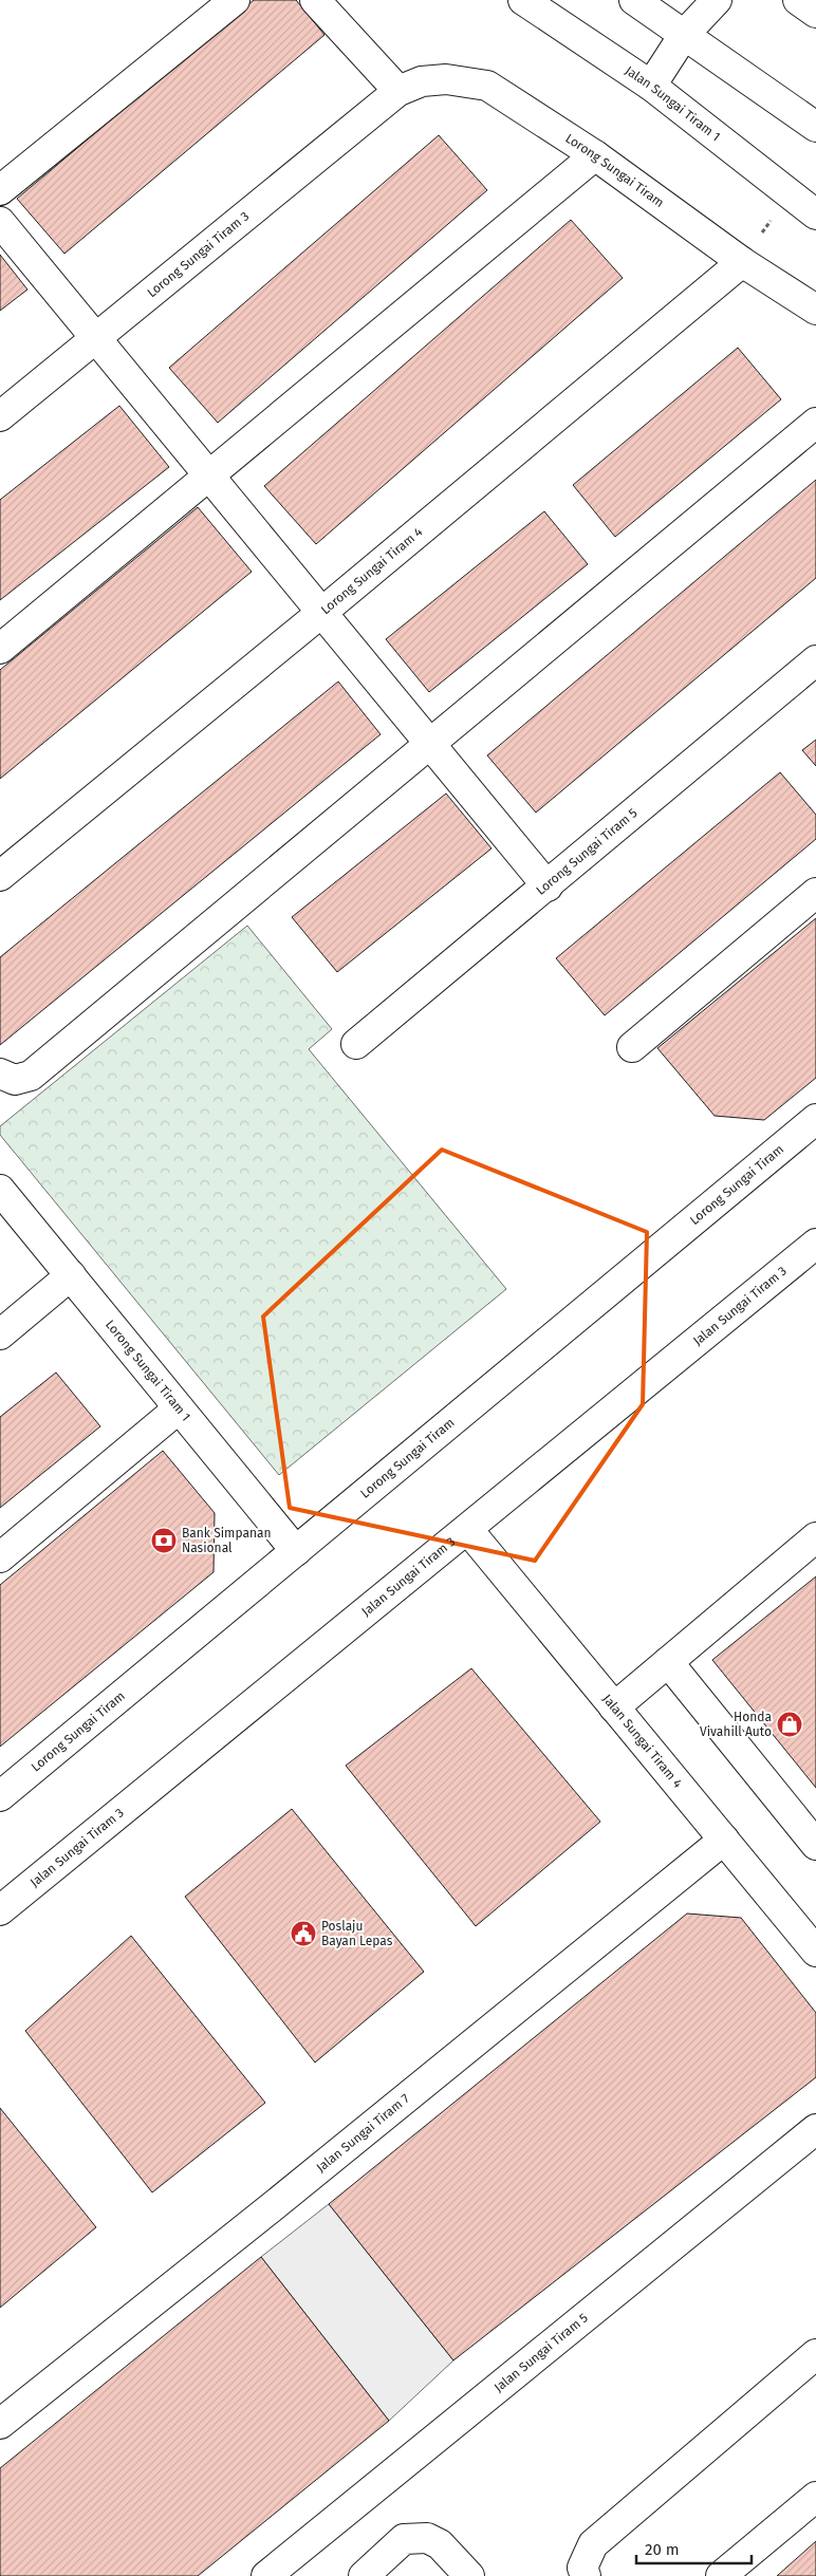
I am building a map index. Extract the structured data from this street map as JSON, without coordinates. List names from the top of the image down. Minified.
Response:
{"streets":{"street":["Jalan Sungai Tiram 1","Lorong Sungai Tiram","Lorong Sungai Tiram 3","Lorong Sungai Tiram 4","Lorong Sungai Tiram 5","Jalan Sungai Tiram 3","Lorong Sungai Tiram 1","Jalan Sungai Tiram 4","Jalan Sungai Tiram 7","Jalan Sungai Tiram 5"]},"crossings":[["Lorong Sungai Tiram","Lorong Sungai Tiram 3"],["Lorong Sungai Tiram","Lorong Sungai Tiram 4"],["Lorong Sungai Tiram","Lorong Sungai Tiram 1"],["Jalan Sungai Tiram 3","Jalan Sungai Tiram 4"],["Jalan Sungai Tiram 4","Jalan Sungai Tiram 7"]],"places":{"bank":["Bank Simpanan Nasional"],"shop":["Honda Vivahill Auto"],"public building":["Poslaju Bayan Lepas"]},"scale_bar":"20 m"}
